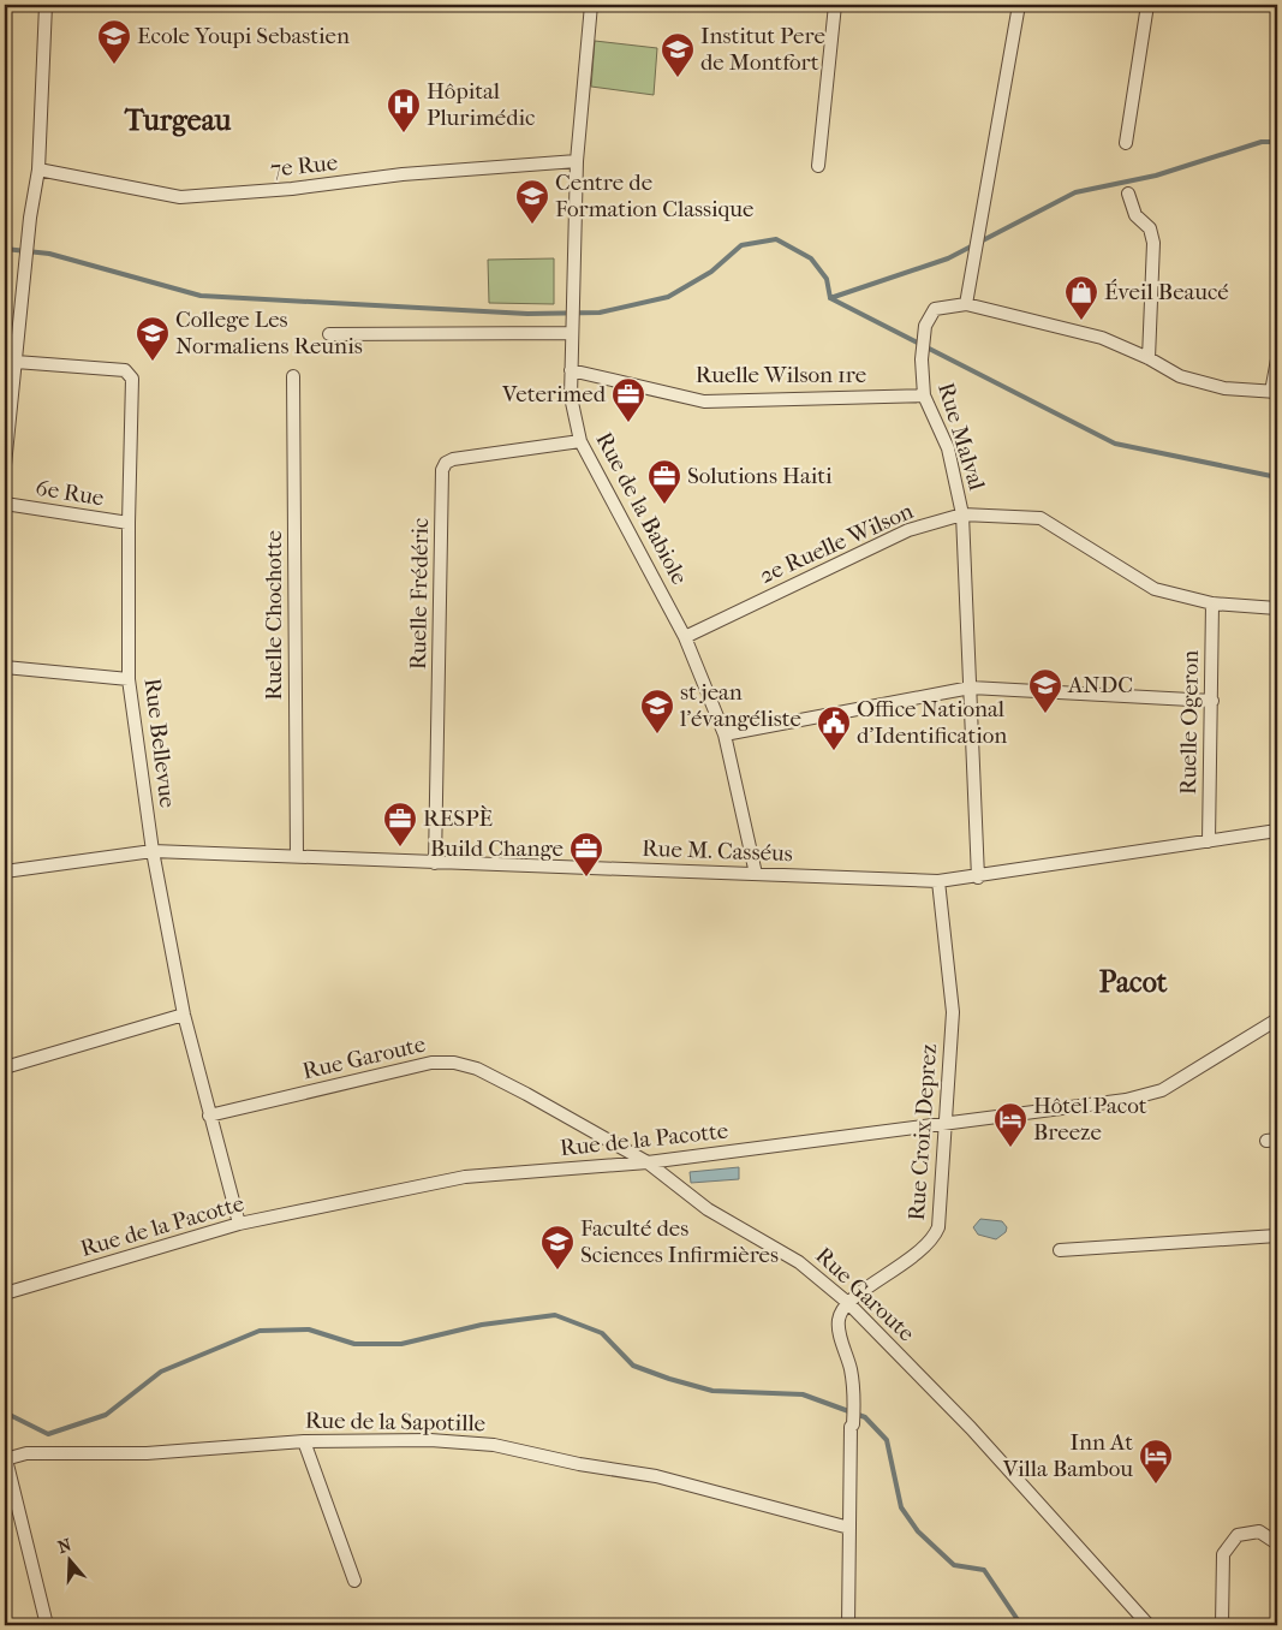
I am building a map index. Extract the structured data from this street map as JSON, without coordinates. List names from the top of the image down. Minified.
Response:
{"streets":{"street":["7e Rue","Ruelle Wilson 1re","Rue Malval","6e Rue","Rue de la Babiole","2e Ruelle Wilson","Ruelle Frédéric","Ruelle Chochotte","Ruelle Ogeron","Rue Bellevue","Rue M. Casséus","Rue Garoute","Rue Croix Deprez","Rue de la Pacotte","Rue de la Sapotille"]},"crossings":[["7e Rue","Rue de la Babiole"],["Ruelle Wilson 1re","Rue Malval"],["Ruelle Wilson 1re","Rue de la Babiole"],["Rue Malval","2e Ruelle Wilson"],["Rue Malval","Rue M. Casséus"],["6e Rue","Rue Bellevue"],["Rue de la Babiole","2e Ruelle Wilson"],["Rue de la Babiole","Ruelle Frédéric"],["Rue de la Babiole","Rue M. Casséus"],["2e Ruelle Wilson","Ruelle Ogeron"],["Ruelle Frédéric","Rue M. Casséus"],["Ruelle Chochotte","Rue M. Casséus"],["Ruelle Ogeron","Rue M. Casséus"],["Rue Bellevue","Rue M. Casséus"],["Rue Bellevue","Rue Garoute"],["Rue Bellevue","Rue de la Pacotte"],["Rue M. Casséus","Rue Croix Deprez"],["Rue Garoute","Rue Croix Deprez"],["Rue Garoute","Rue de la Pacotte"],["Rue Croix Deprez","Rue de la Pacotte"]],"districts":["Turgeau","Pacot"],"places":{"school or university":["Ecole Youpi Sebastien","Institut Pere de Montfort","Centre de Formation Classique","College Les Normaliens Reunis","ANDC","st jean l'évangéliste","Faculté des Sciences Infirmières"],"hospital":["Hôpital Plurimédic"],"shop":["Éveil Beaucé"],"office":["Veterimed","Solutions Haiti","RESPÈ","Build Change"],"public building":["Office National d'Identification"],"hotel":["Hôtel Pacot Breeze","Inn At Villa Bambou"]},"north":"top"}
